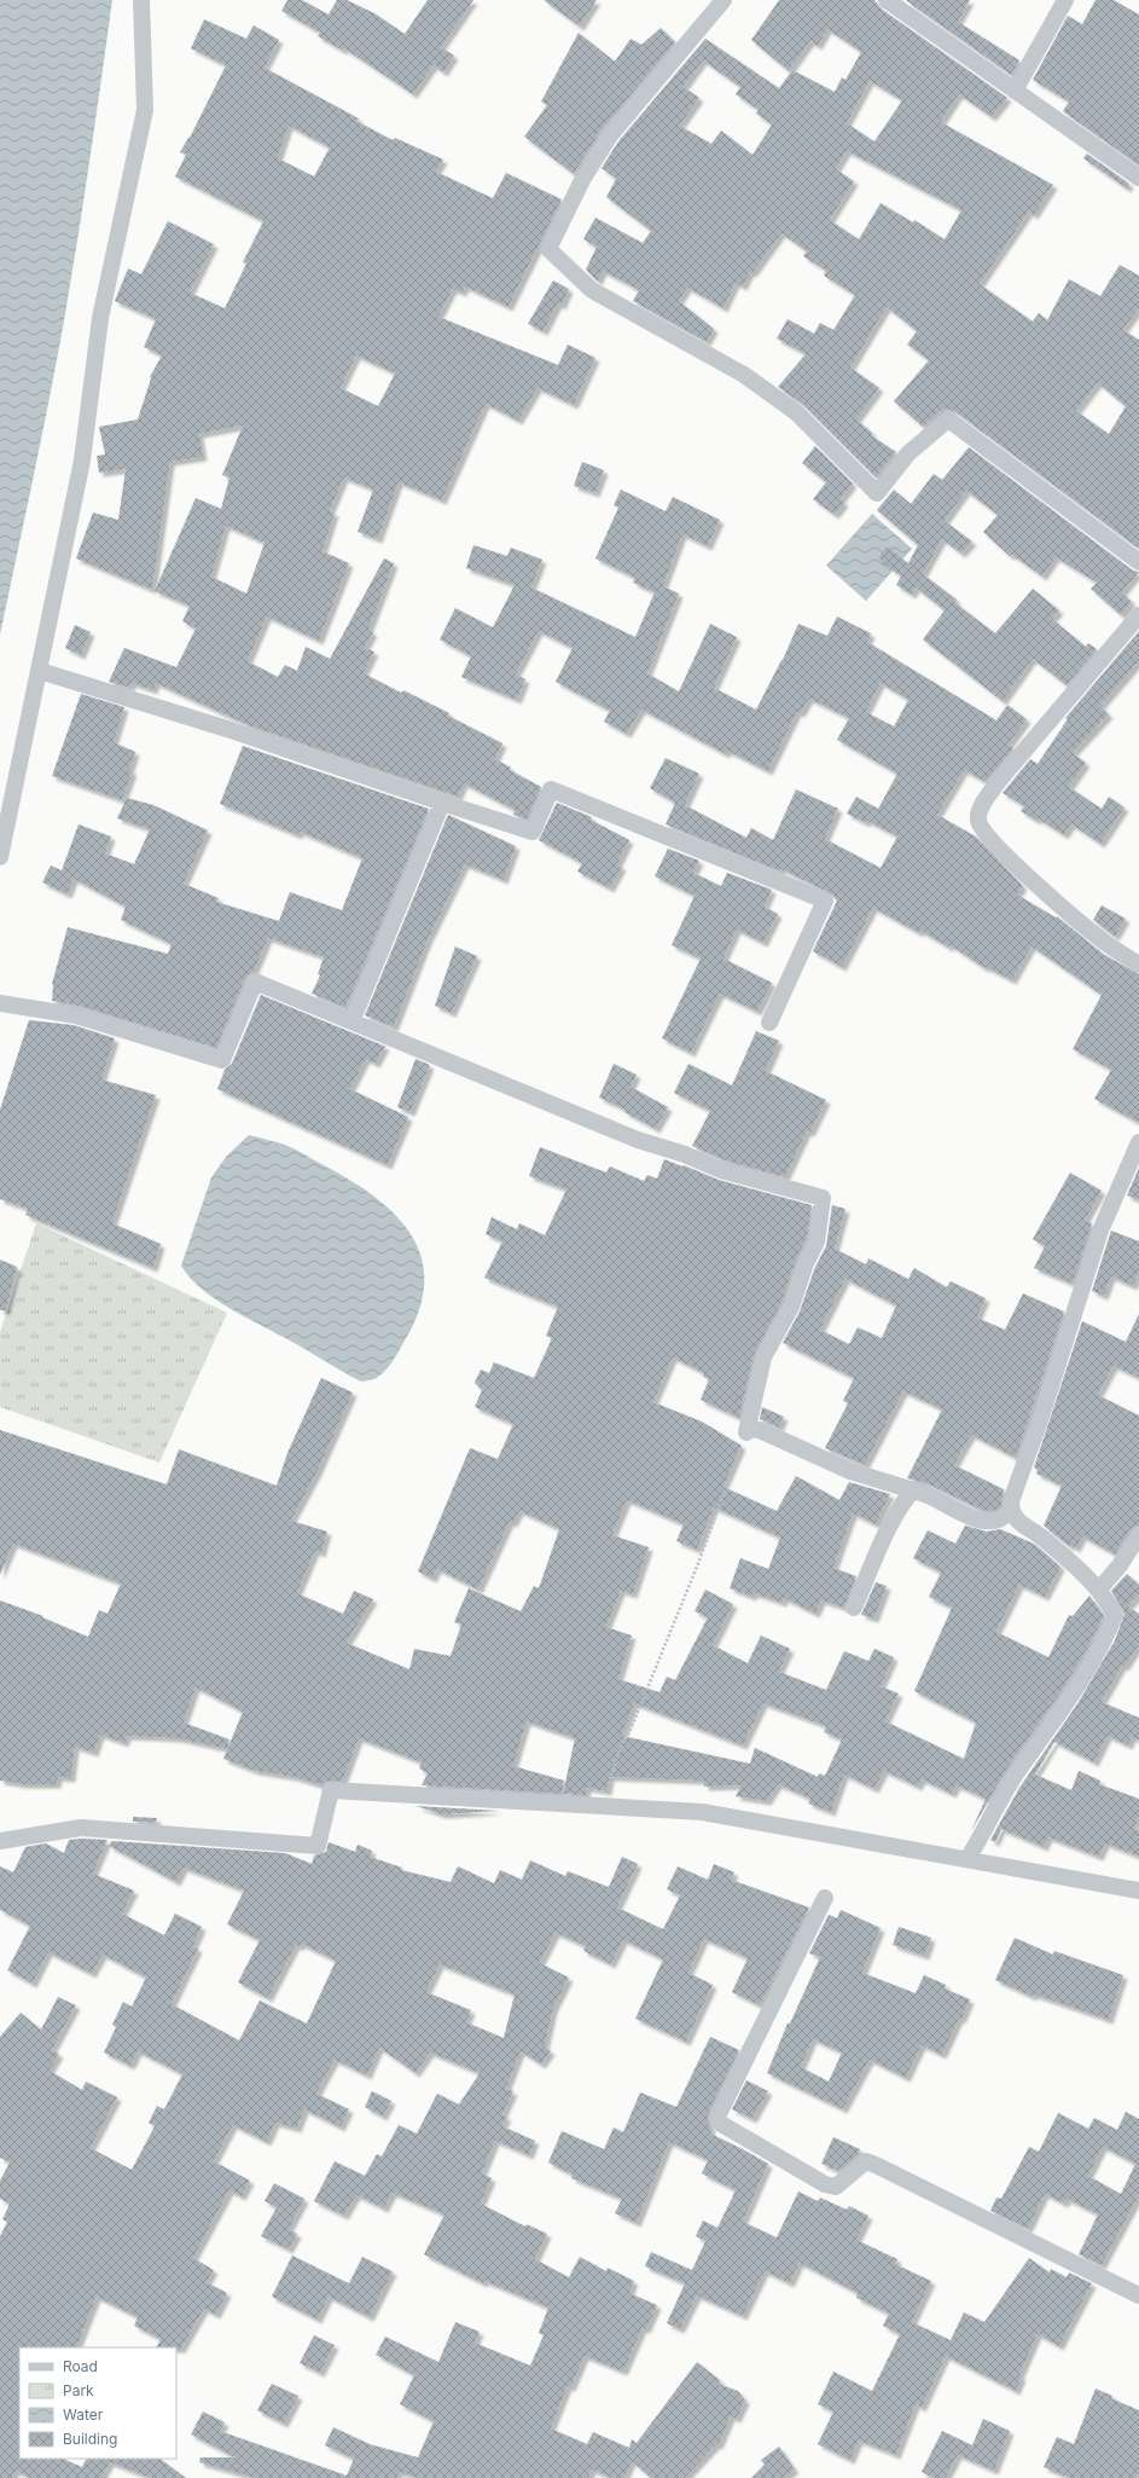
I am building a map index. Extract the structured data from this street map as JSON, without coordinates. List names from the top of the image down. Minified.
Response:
{"legend":["Road","Park","Water","Building"]}
